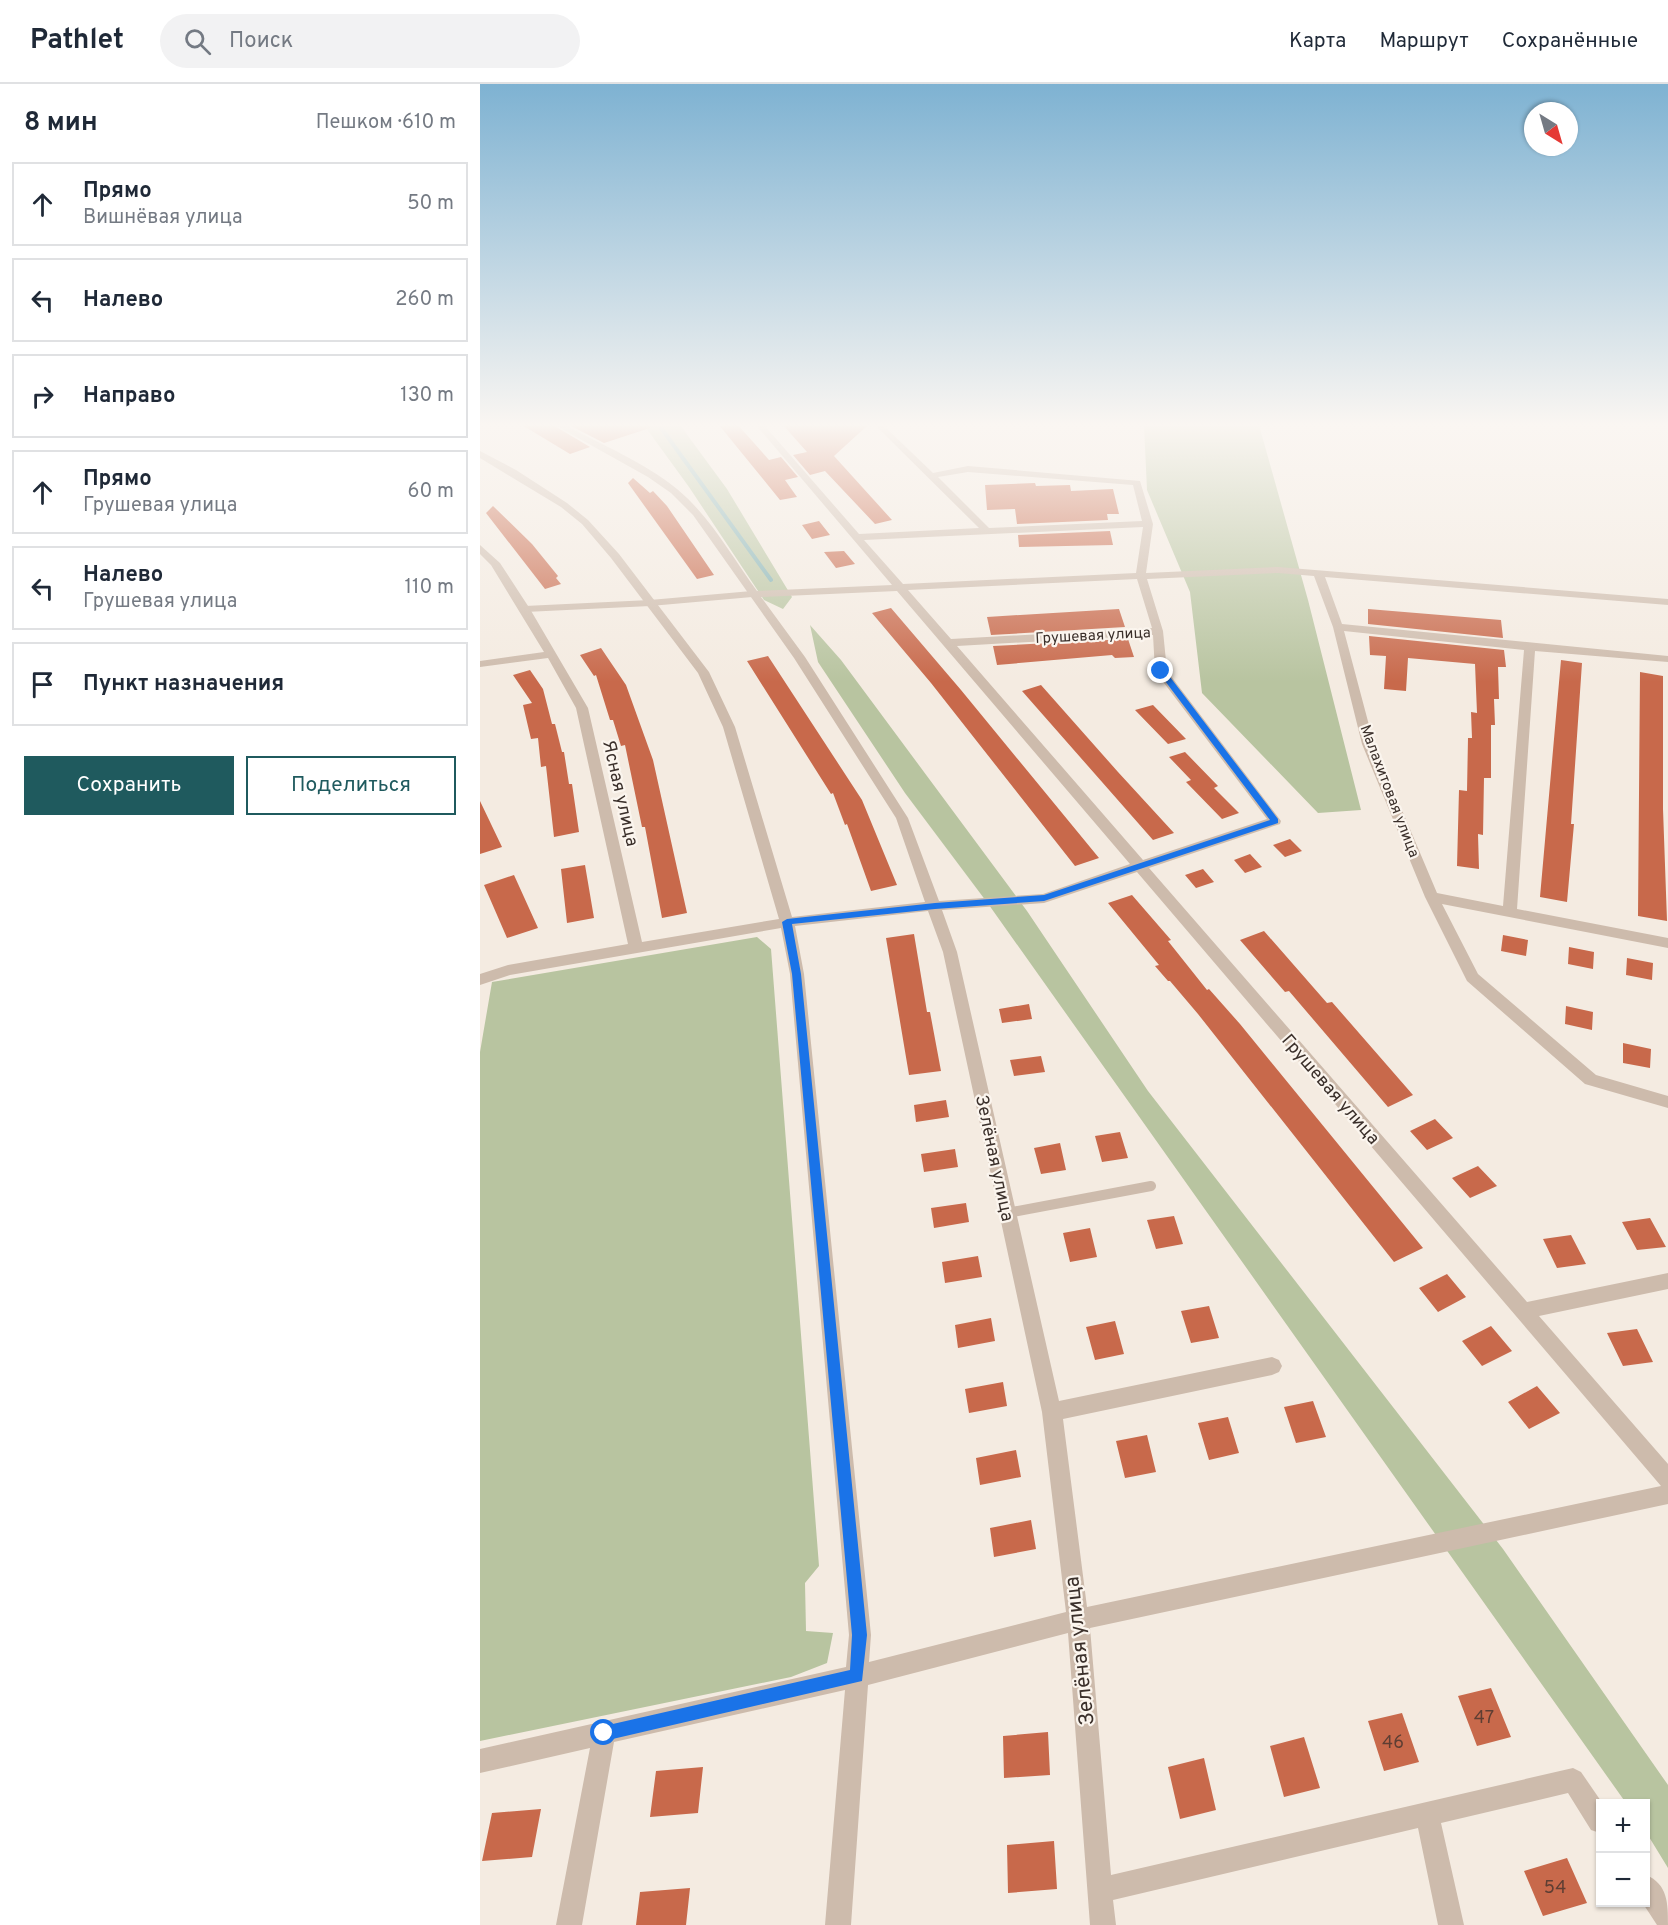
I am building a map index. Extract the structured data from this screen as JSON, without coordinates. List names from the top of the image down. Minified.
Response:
{"streets":{"street":["Грушевая улица","Малахитовая улица","Ясная улица","Зелёная улица"]},"house_numbers":["47","46","54"],"north":"bottom right","page":{"header":"Pathlet","search":"Поиск","nav":["Карта","Маршрут","Сохранённые"],"heading":["8 мин","Пешком · 610 m"],"list":[["Прямо","Вишнёвая улица","50 m"],["Налево","260 m"],["Направо","130 m"],["Прямо","Грушевая улица","60 m"],["Налево","Грушевая улица","110 m"],"Пункт назначения"],"buttons":["Сохранить","Поделиться"],"map_buttons":["+","−"]}}
